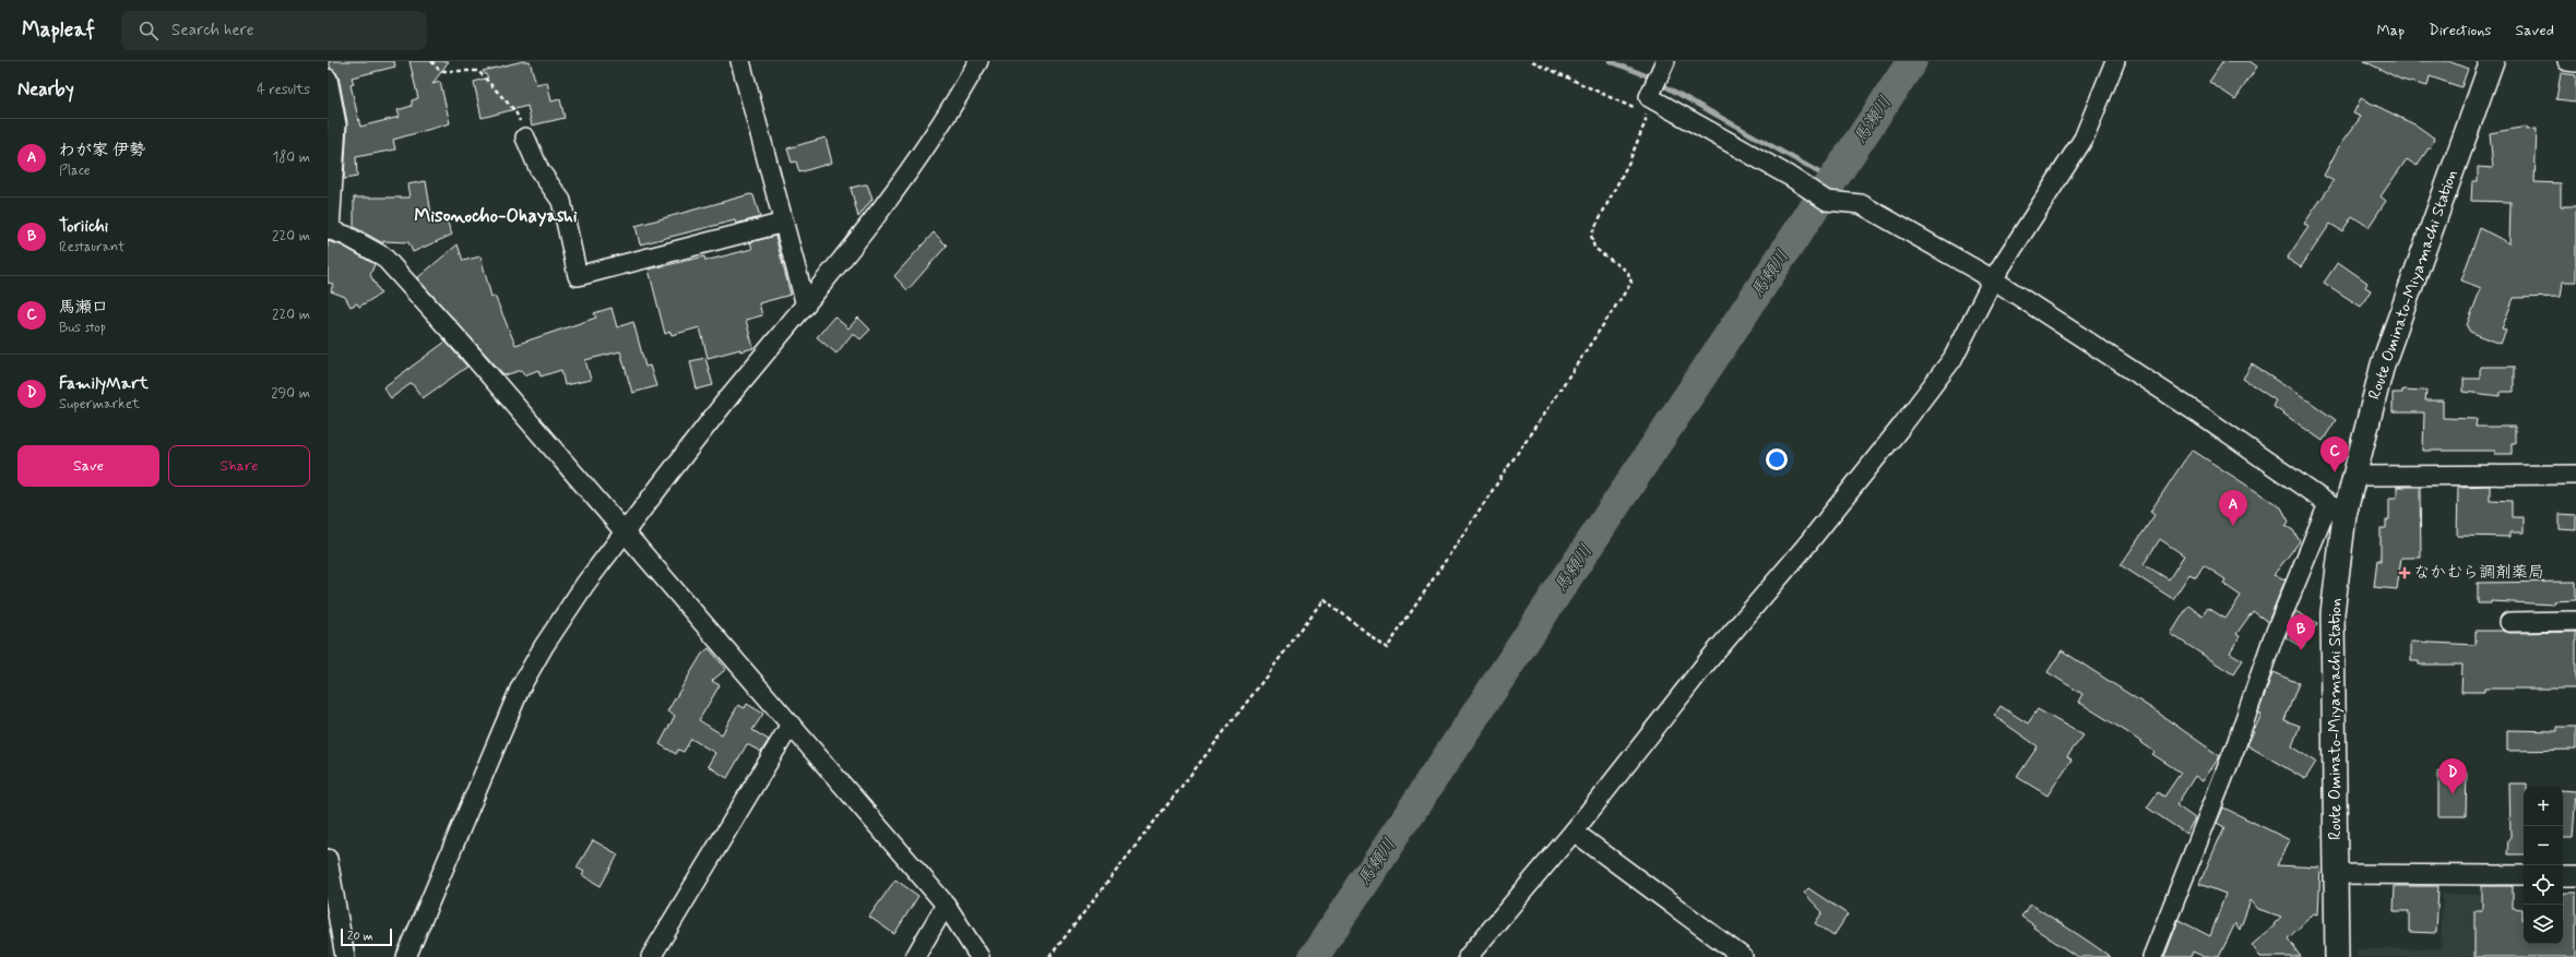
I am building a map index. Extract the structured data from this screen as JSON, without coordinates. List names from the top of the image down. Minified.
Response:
{"streets":{"main road":["Route Ominato-Miyamachi Station"]},"districts":["Misonocho-Ohayashi"],"water":["馬瀬川","馬頼川"],"places":{"health":["なかむら調剤薬局"]},"scale_bar":"20 m","page":{"header":"Mapleaf","search":"Search here","nav":["Map","Directions","Saved"],"heading":["Nearby","4 results"],"list":[{"mark":"A","name":"わが家 伊勢","note":"Place","value":"180 m"},{"mark":"B","name":"Toriichi","note":"Restaurant","value":"220 m"},{"mark":"C","name":"馬瀬口","note":"Bus stop","value":"220 m"},{"mark":"D","name":"FamilyMart","note":"Supermarket","value":"290 m"}],"buttons":["Save","Share"],"pins":["C","A","B","D"],"map_buttons":["+","−"],"scale":"20 m"}}
